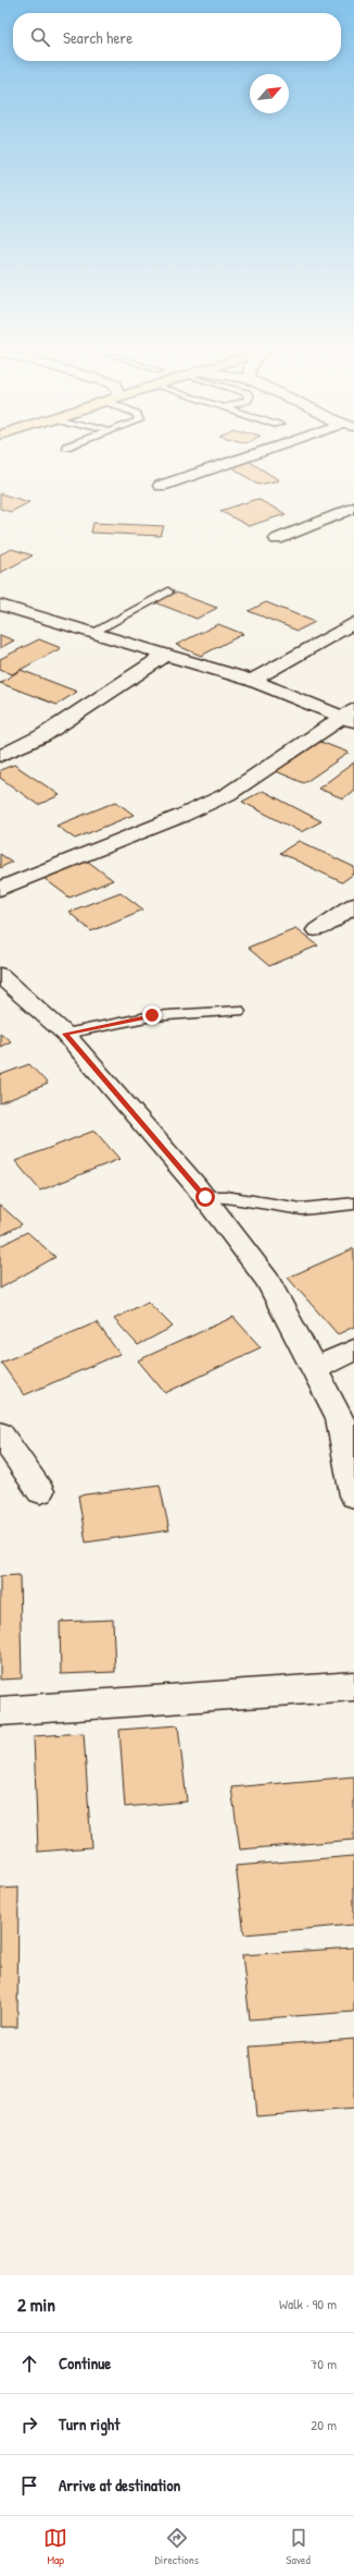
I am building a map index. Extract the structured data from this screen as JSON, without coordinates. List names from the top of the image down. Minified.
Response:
{"north":"top right","page":{"search":"Search here","heading":["2 min","Walk · 90 m"],"list":[["Continue","70 m"],["Turn right","20 m"],"Arrive at destination"],"nav":["Map","Directions","Saved"]}}
